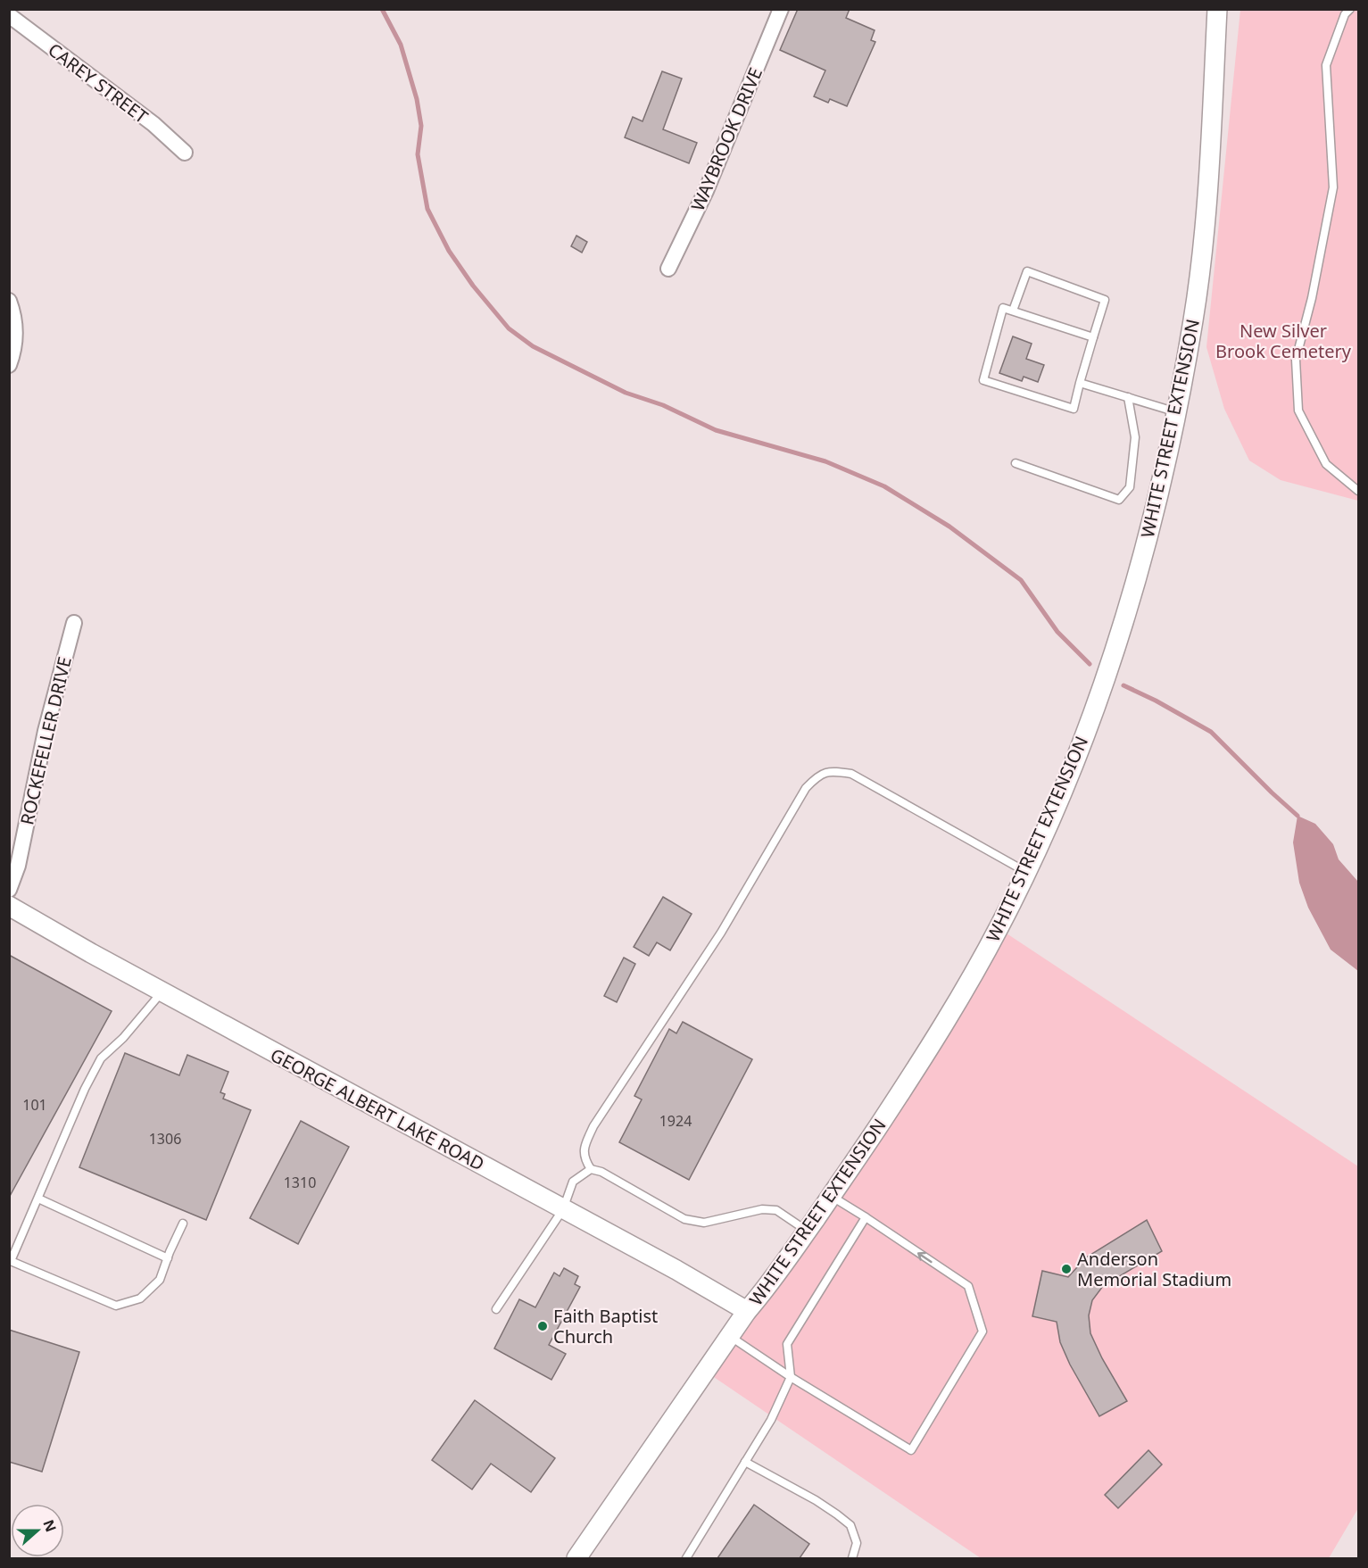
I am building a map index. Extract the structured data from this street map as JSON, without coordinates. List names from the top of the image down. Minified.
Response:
{"streets":{"street":["CAREY STREET","WAYBROOK DRIVE","WHITE STREET EXTENSION","ROCKEFELLER DRIVE","GEORGE ALBERT LAKE ROAD"]},"crossings":[["WHITE STREET EXTENSION","GEORGE ALBERT LAKE ROAD"]],"parks":["New Silver Brook Cemetery"],"places":["Anderson Memorial Stadium","Faith Baptist Church"],"house_numbers":["101","1924","1306","1310"],"north":"right"}
